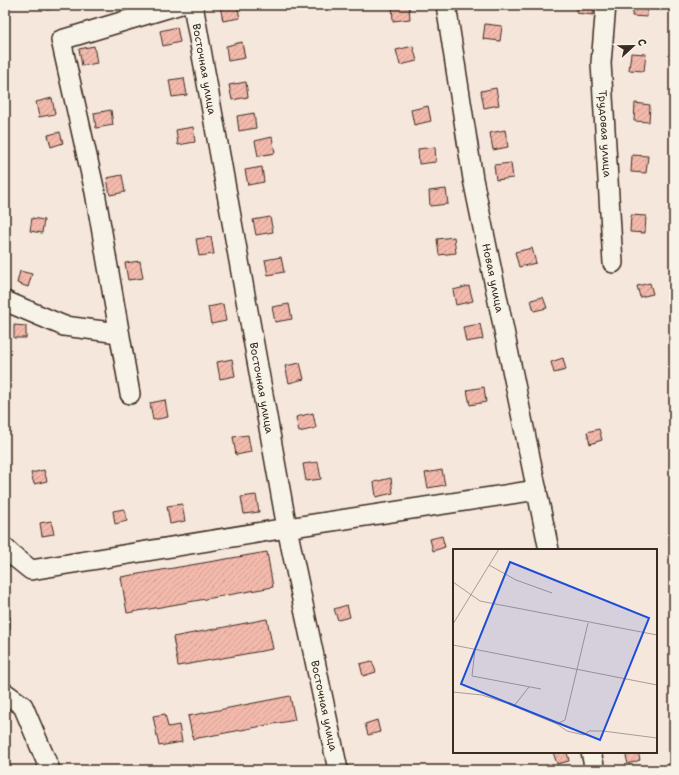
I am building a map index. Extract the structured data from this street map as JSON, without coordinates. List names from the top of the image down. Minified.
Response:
{"streets":{"street":["Восточная улица","Трудовая улица","Новая улица"]},"north":"right"}
